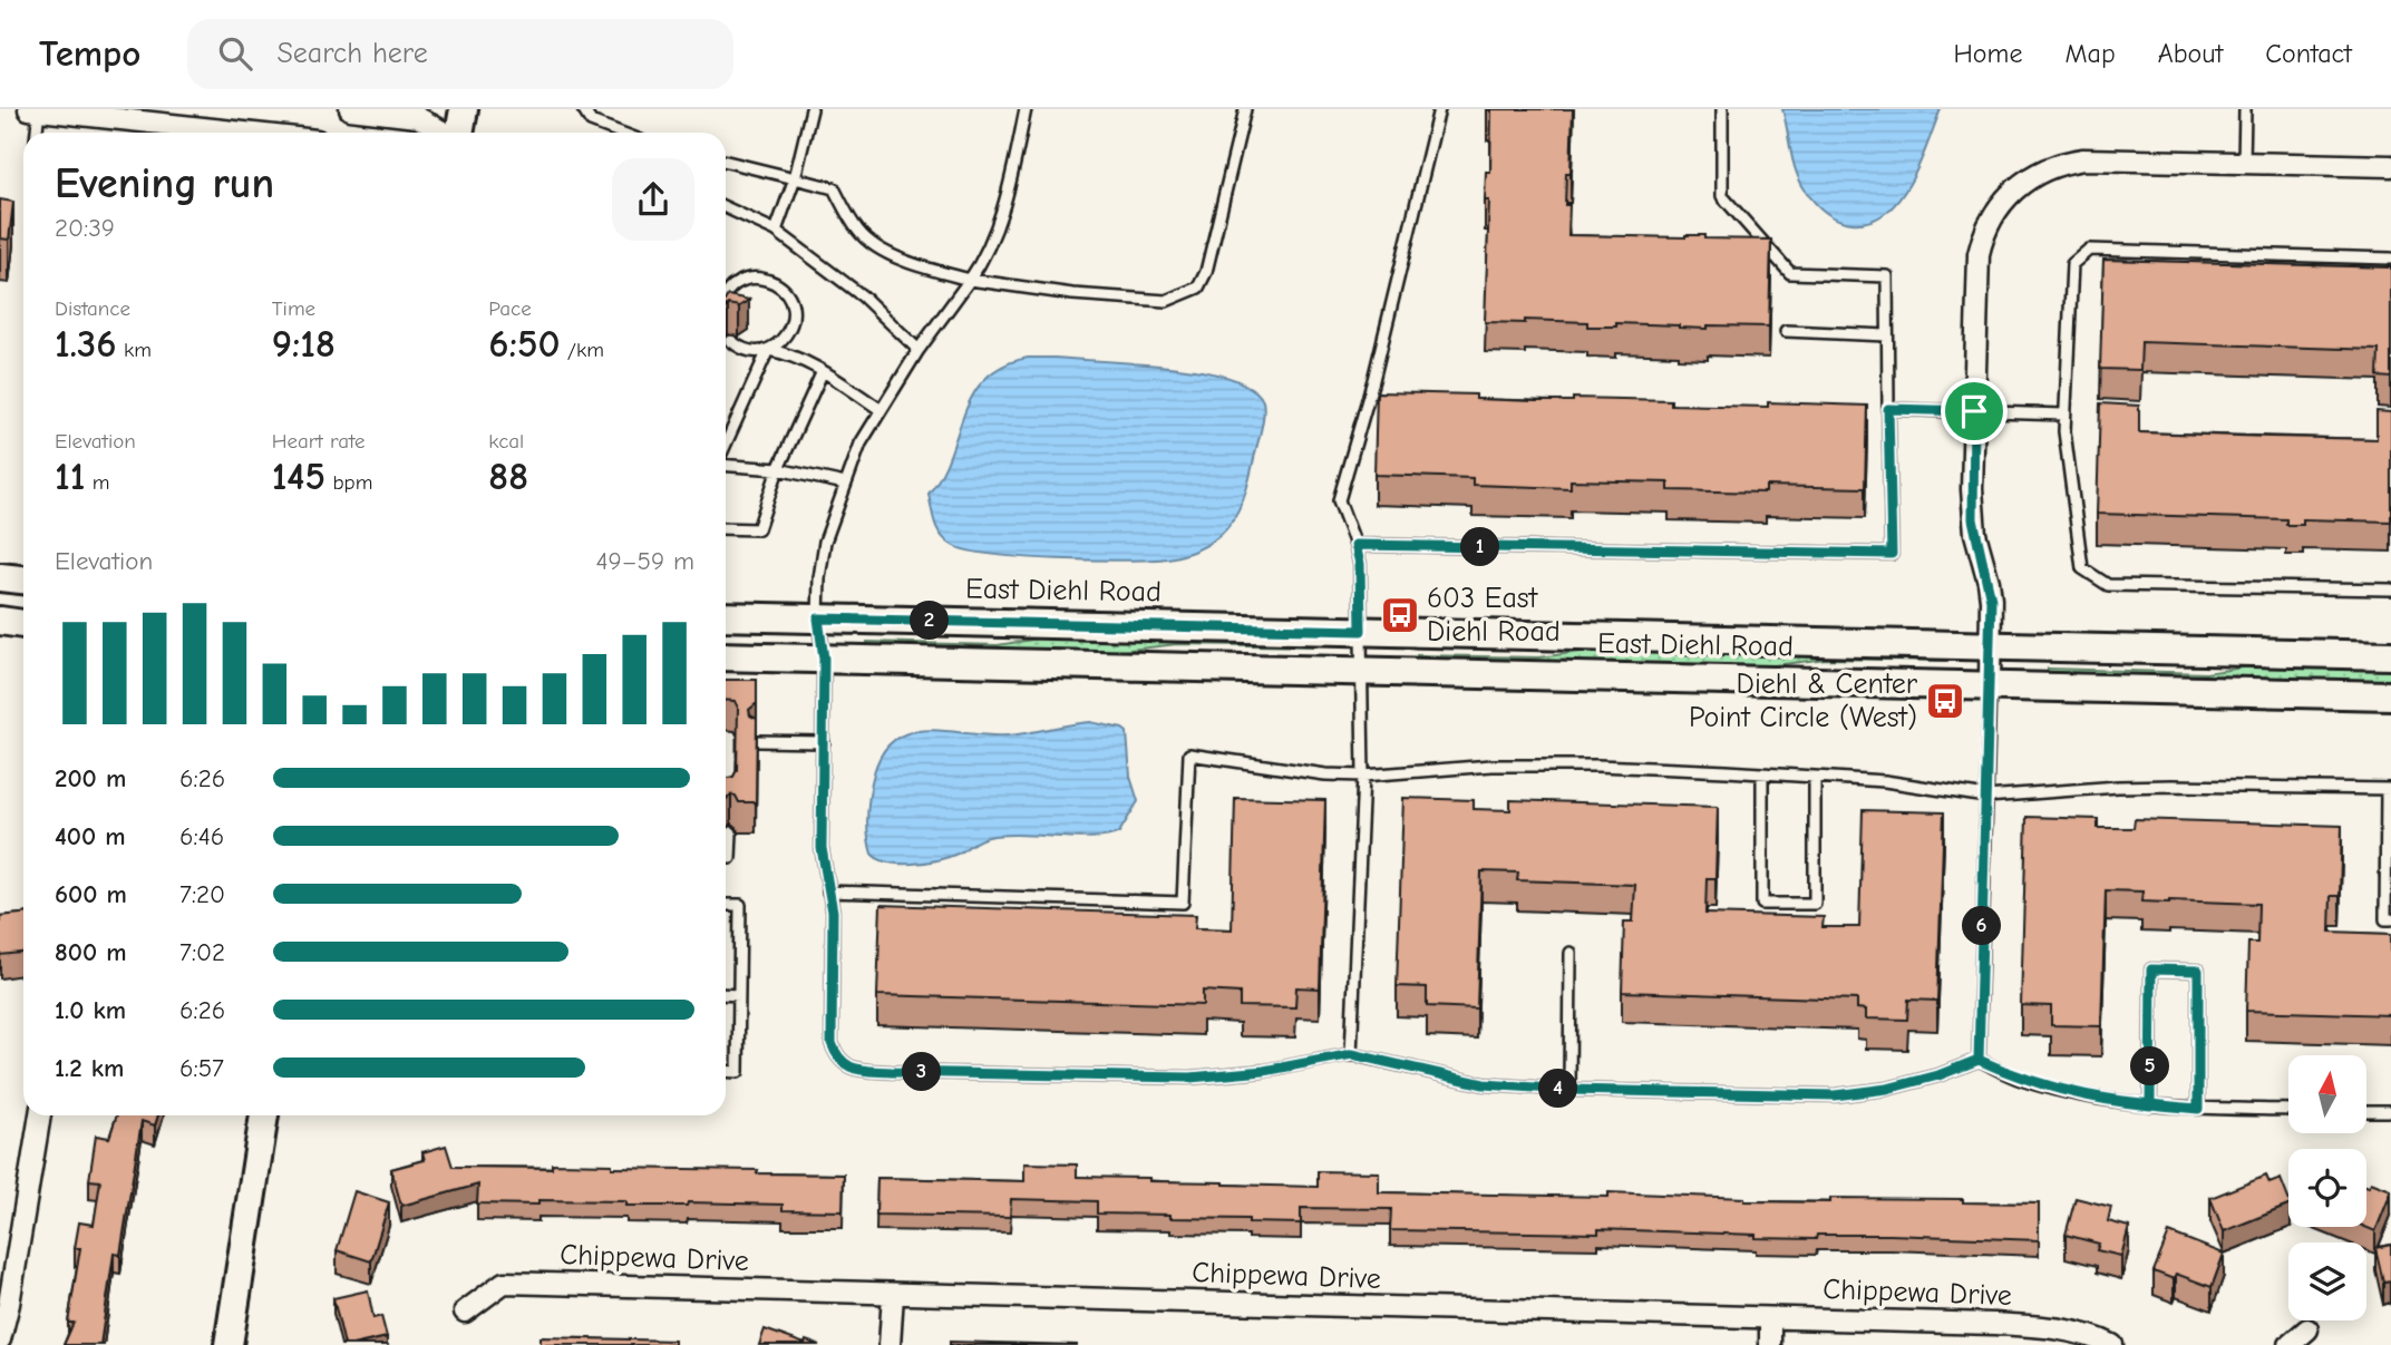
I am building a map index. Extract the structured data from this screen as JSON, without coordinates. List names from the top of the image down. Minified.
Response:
{"streets":{"street":["East Diehl Road","Chippewa Drive"]},"places":{"bus stop":["603 East Diehl Road","Diehl & Center Point Circle (West)"]},"north":"top","page":{"header":"Tempo","search":"Search here","nav":["Home","Map","About","Contact"],"heading":["Evening run","20:39"],"stats":[["Distance","1.36 km"],["Time","9:18"],["Pace","6:50 /km"],["Elevation","11 m"],["Heart rate","145 bpm"],["kcal","88"]],"pins":["1","2","6","5","3","4"],"chart":["Elevation","49–59 m"],"list":[{"name":"200 m","note":"6:26"},{"name":"400 m","note":"6:46"},{"name":"600 m","note":"7:20"},{"name":"800 m","note":"7:02"},{"name":"1.0 km","note":"6:26"},{"name":"1.2 km","note":"6:57"}]}}
